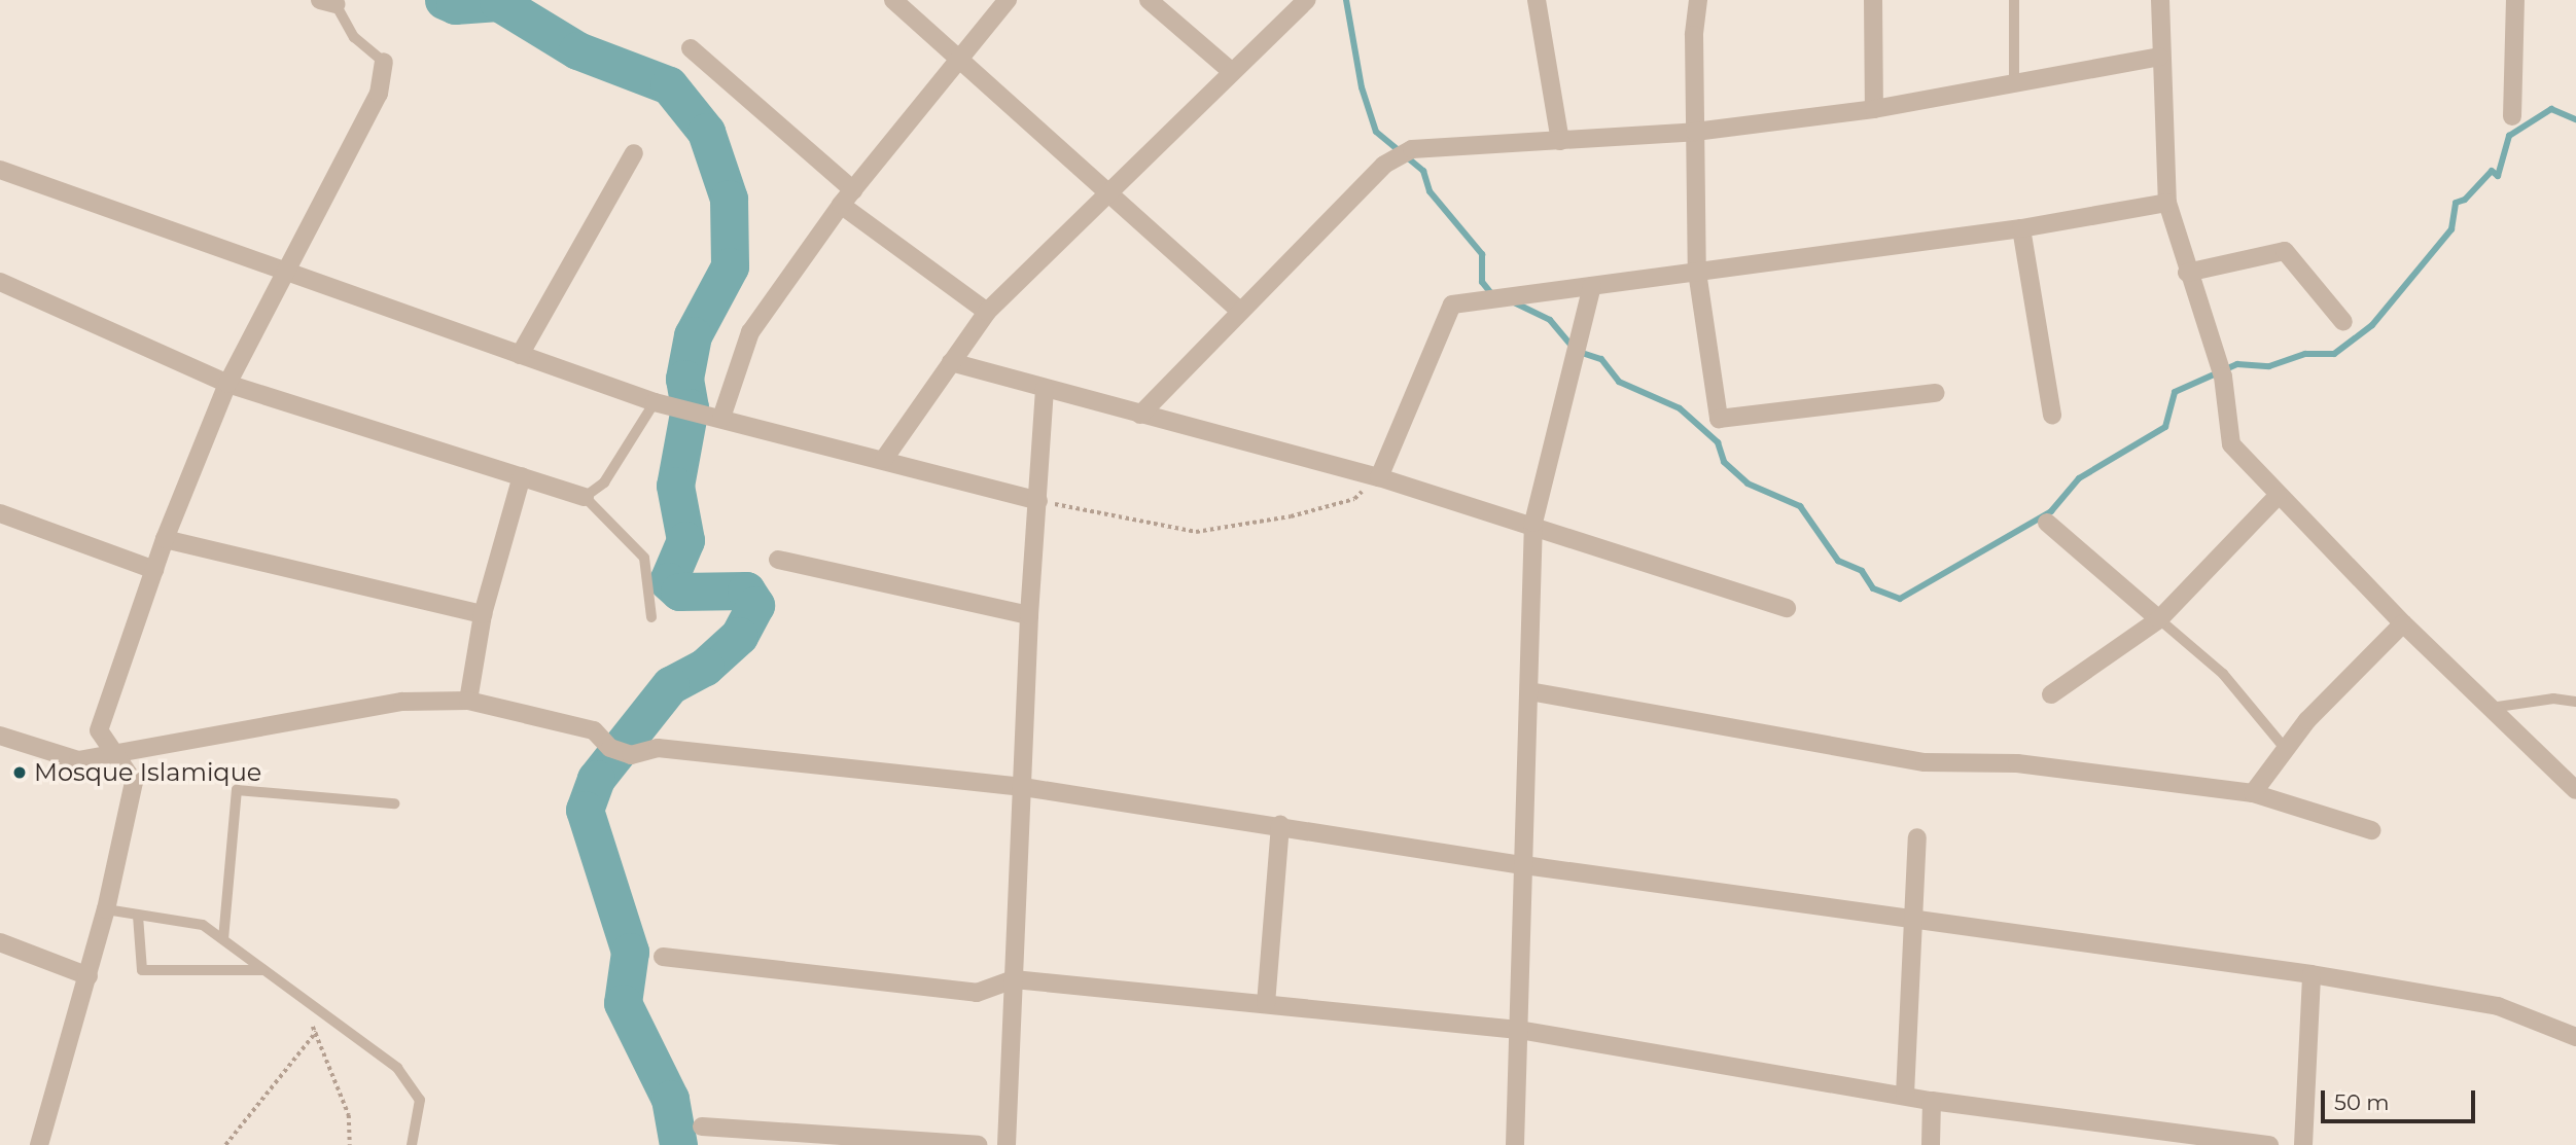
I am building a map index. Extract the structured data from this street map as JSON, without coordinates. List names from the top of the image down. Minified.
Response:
{"places":["Mosque Islamique"],"scale_bar":"50 m"}
